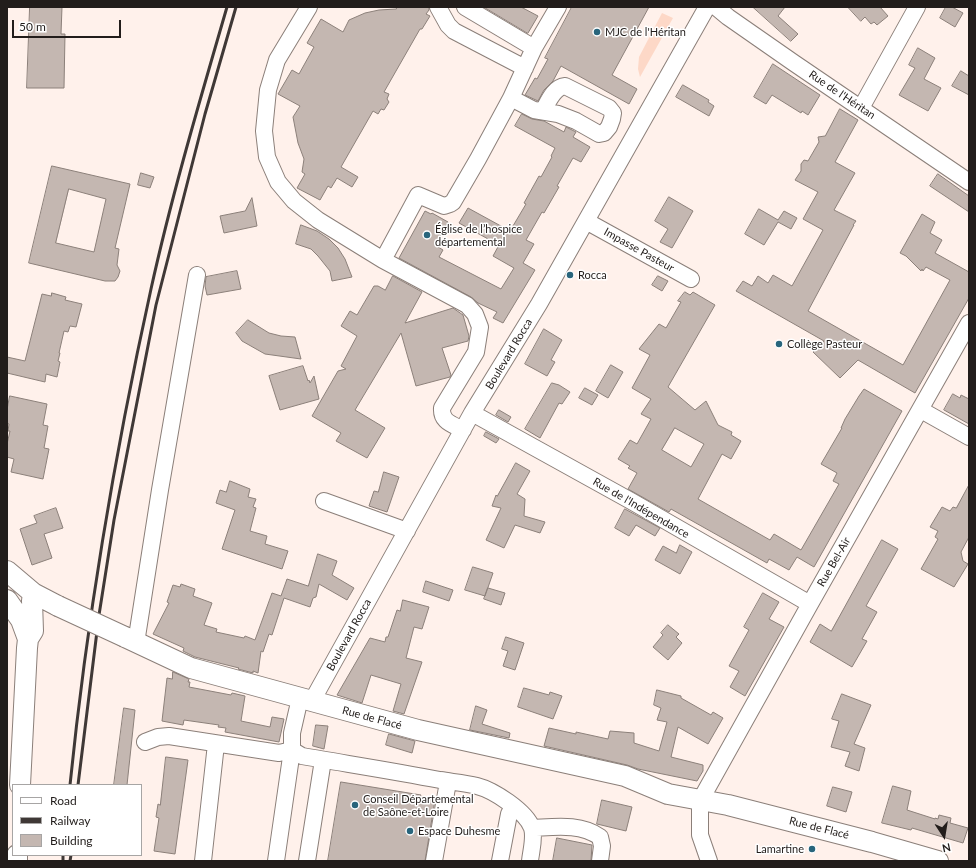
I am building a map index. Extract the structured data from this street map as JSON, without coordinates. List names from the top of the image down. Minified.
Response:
{"streets":{"main road":["Rue de Flacé"],"street":["Rue de l'Héritan","Impasse Pasteur","Boulevard Rocca","Rue de l'Indépendance","Rue Bel-Air"]},"crossings":[["Impasse Pasteur","Boulevard Rocca"],["Boulevard Rocca","Rue de l'Indépendance"],["Boulevard Rocca","Rue de Flacé"],["Rue de l'Indépendance","Rue Bel-Air"],["Rue Bel-Air","Rue de Flacé"]],"places":["MJC de l'Héritan","Église de l’hospice départemental","Rocca","Collège Pasteur","Conseil Départemental de Saône-et-Loire","Espace Duhesme","Lamartine"],"legend":["Road","Railway","Building"],"scale_bar":"50 m","north":"bottom"}
